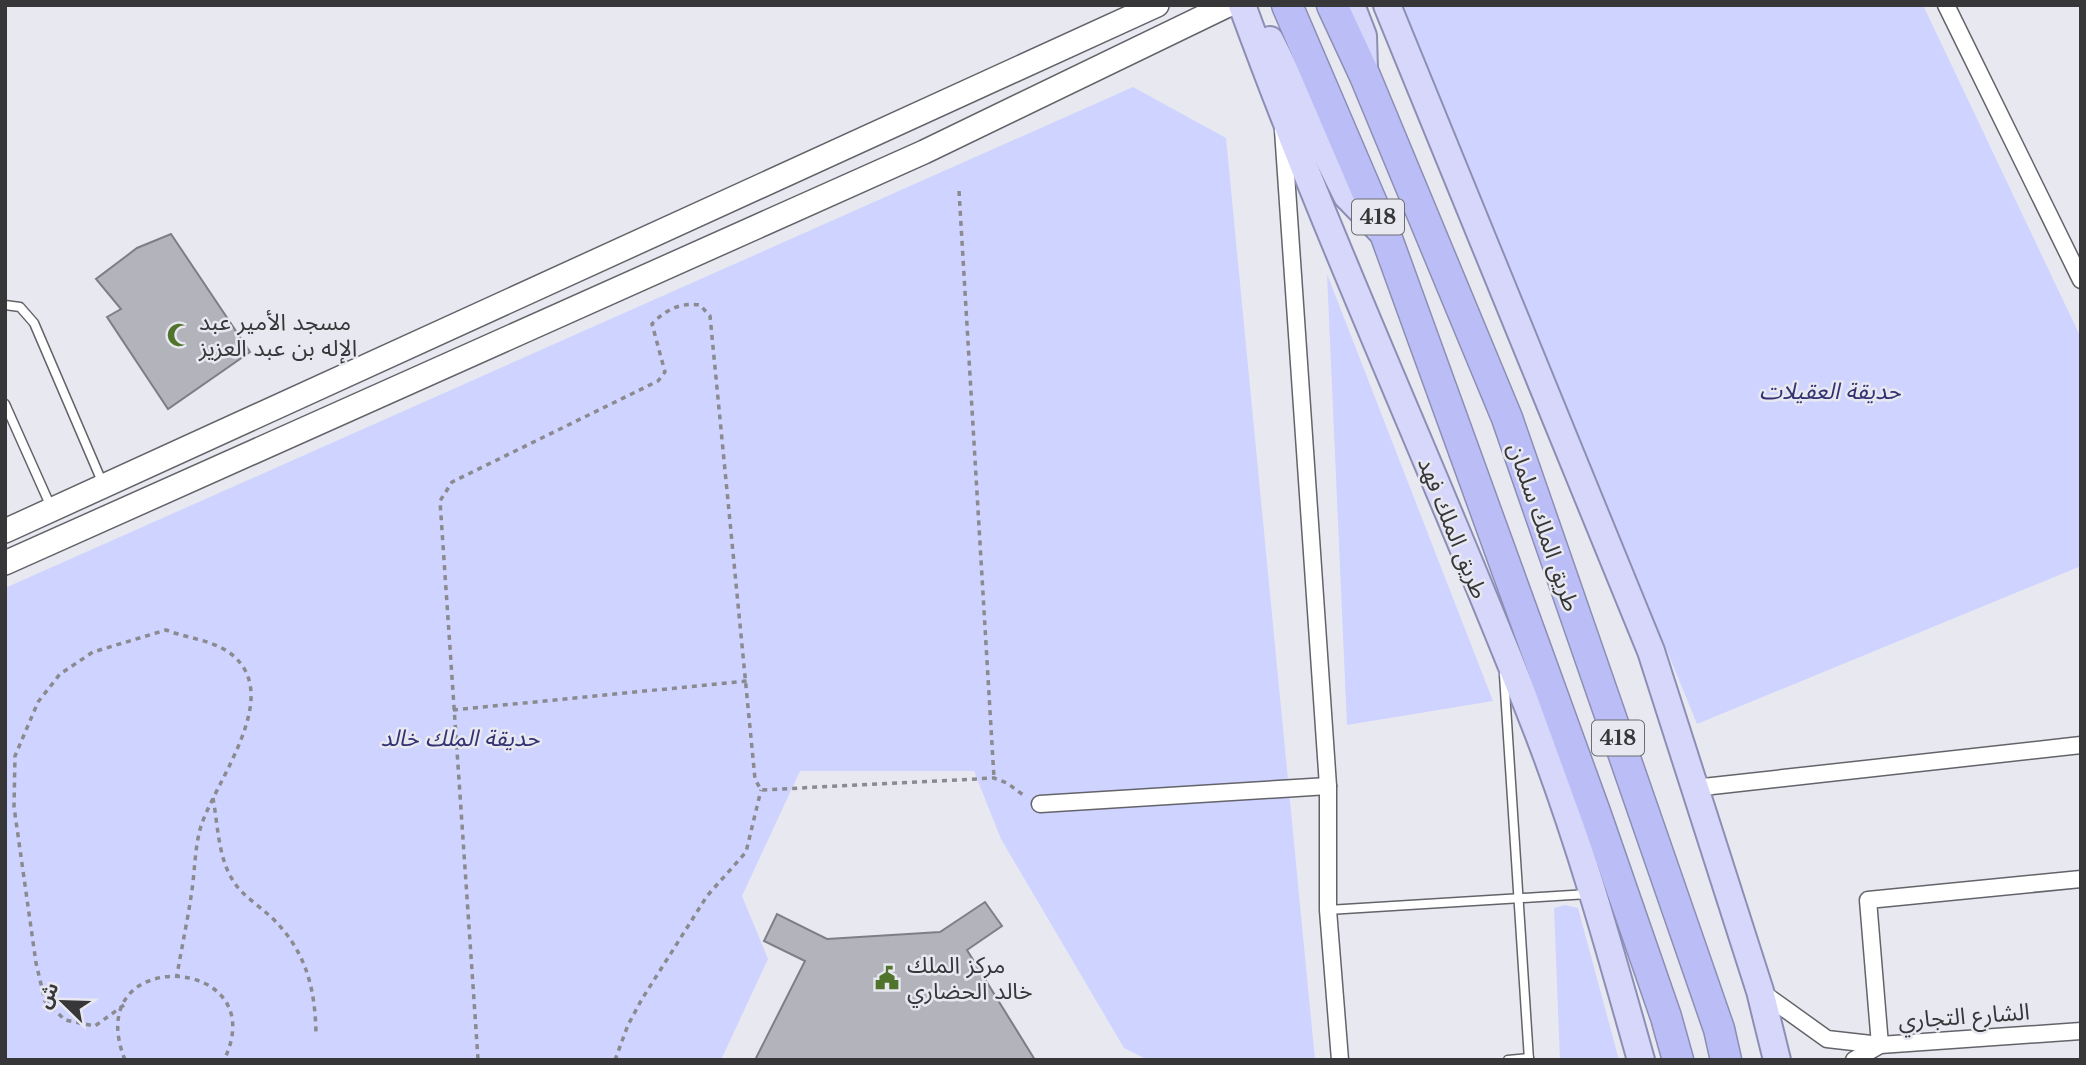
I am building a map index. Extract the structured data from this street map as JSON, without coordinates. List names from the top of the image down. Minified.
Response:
{"streets":{"highway":["418","طريق الملك سلمان"],"main road":["طريق الملك فهد"],"street":["الشارع التجاري"]},"parks":["حديقة العقيلات","حديقة الملك خالد"],"places":{"mosque":["مسجد الأمير عبد الإله بن عبد العزيز"],"public building":["مركز الملك خالد الحضاري"]},"north":"top left"}
